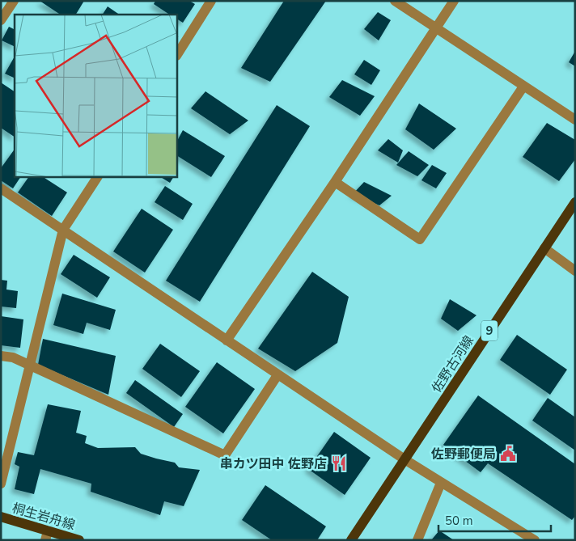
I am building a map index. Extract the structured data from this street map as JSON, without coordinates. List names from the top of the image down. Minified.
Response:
{"streets":{"main road":["9","佐野古河線","桐生岩舟線"]},"places":{"public building":["佐野郵便局"],"restaurant":["串カツ田中 佐野店"]},"scale_bar":"50 m"}
